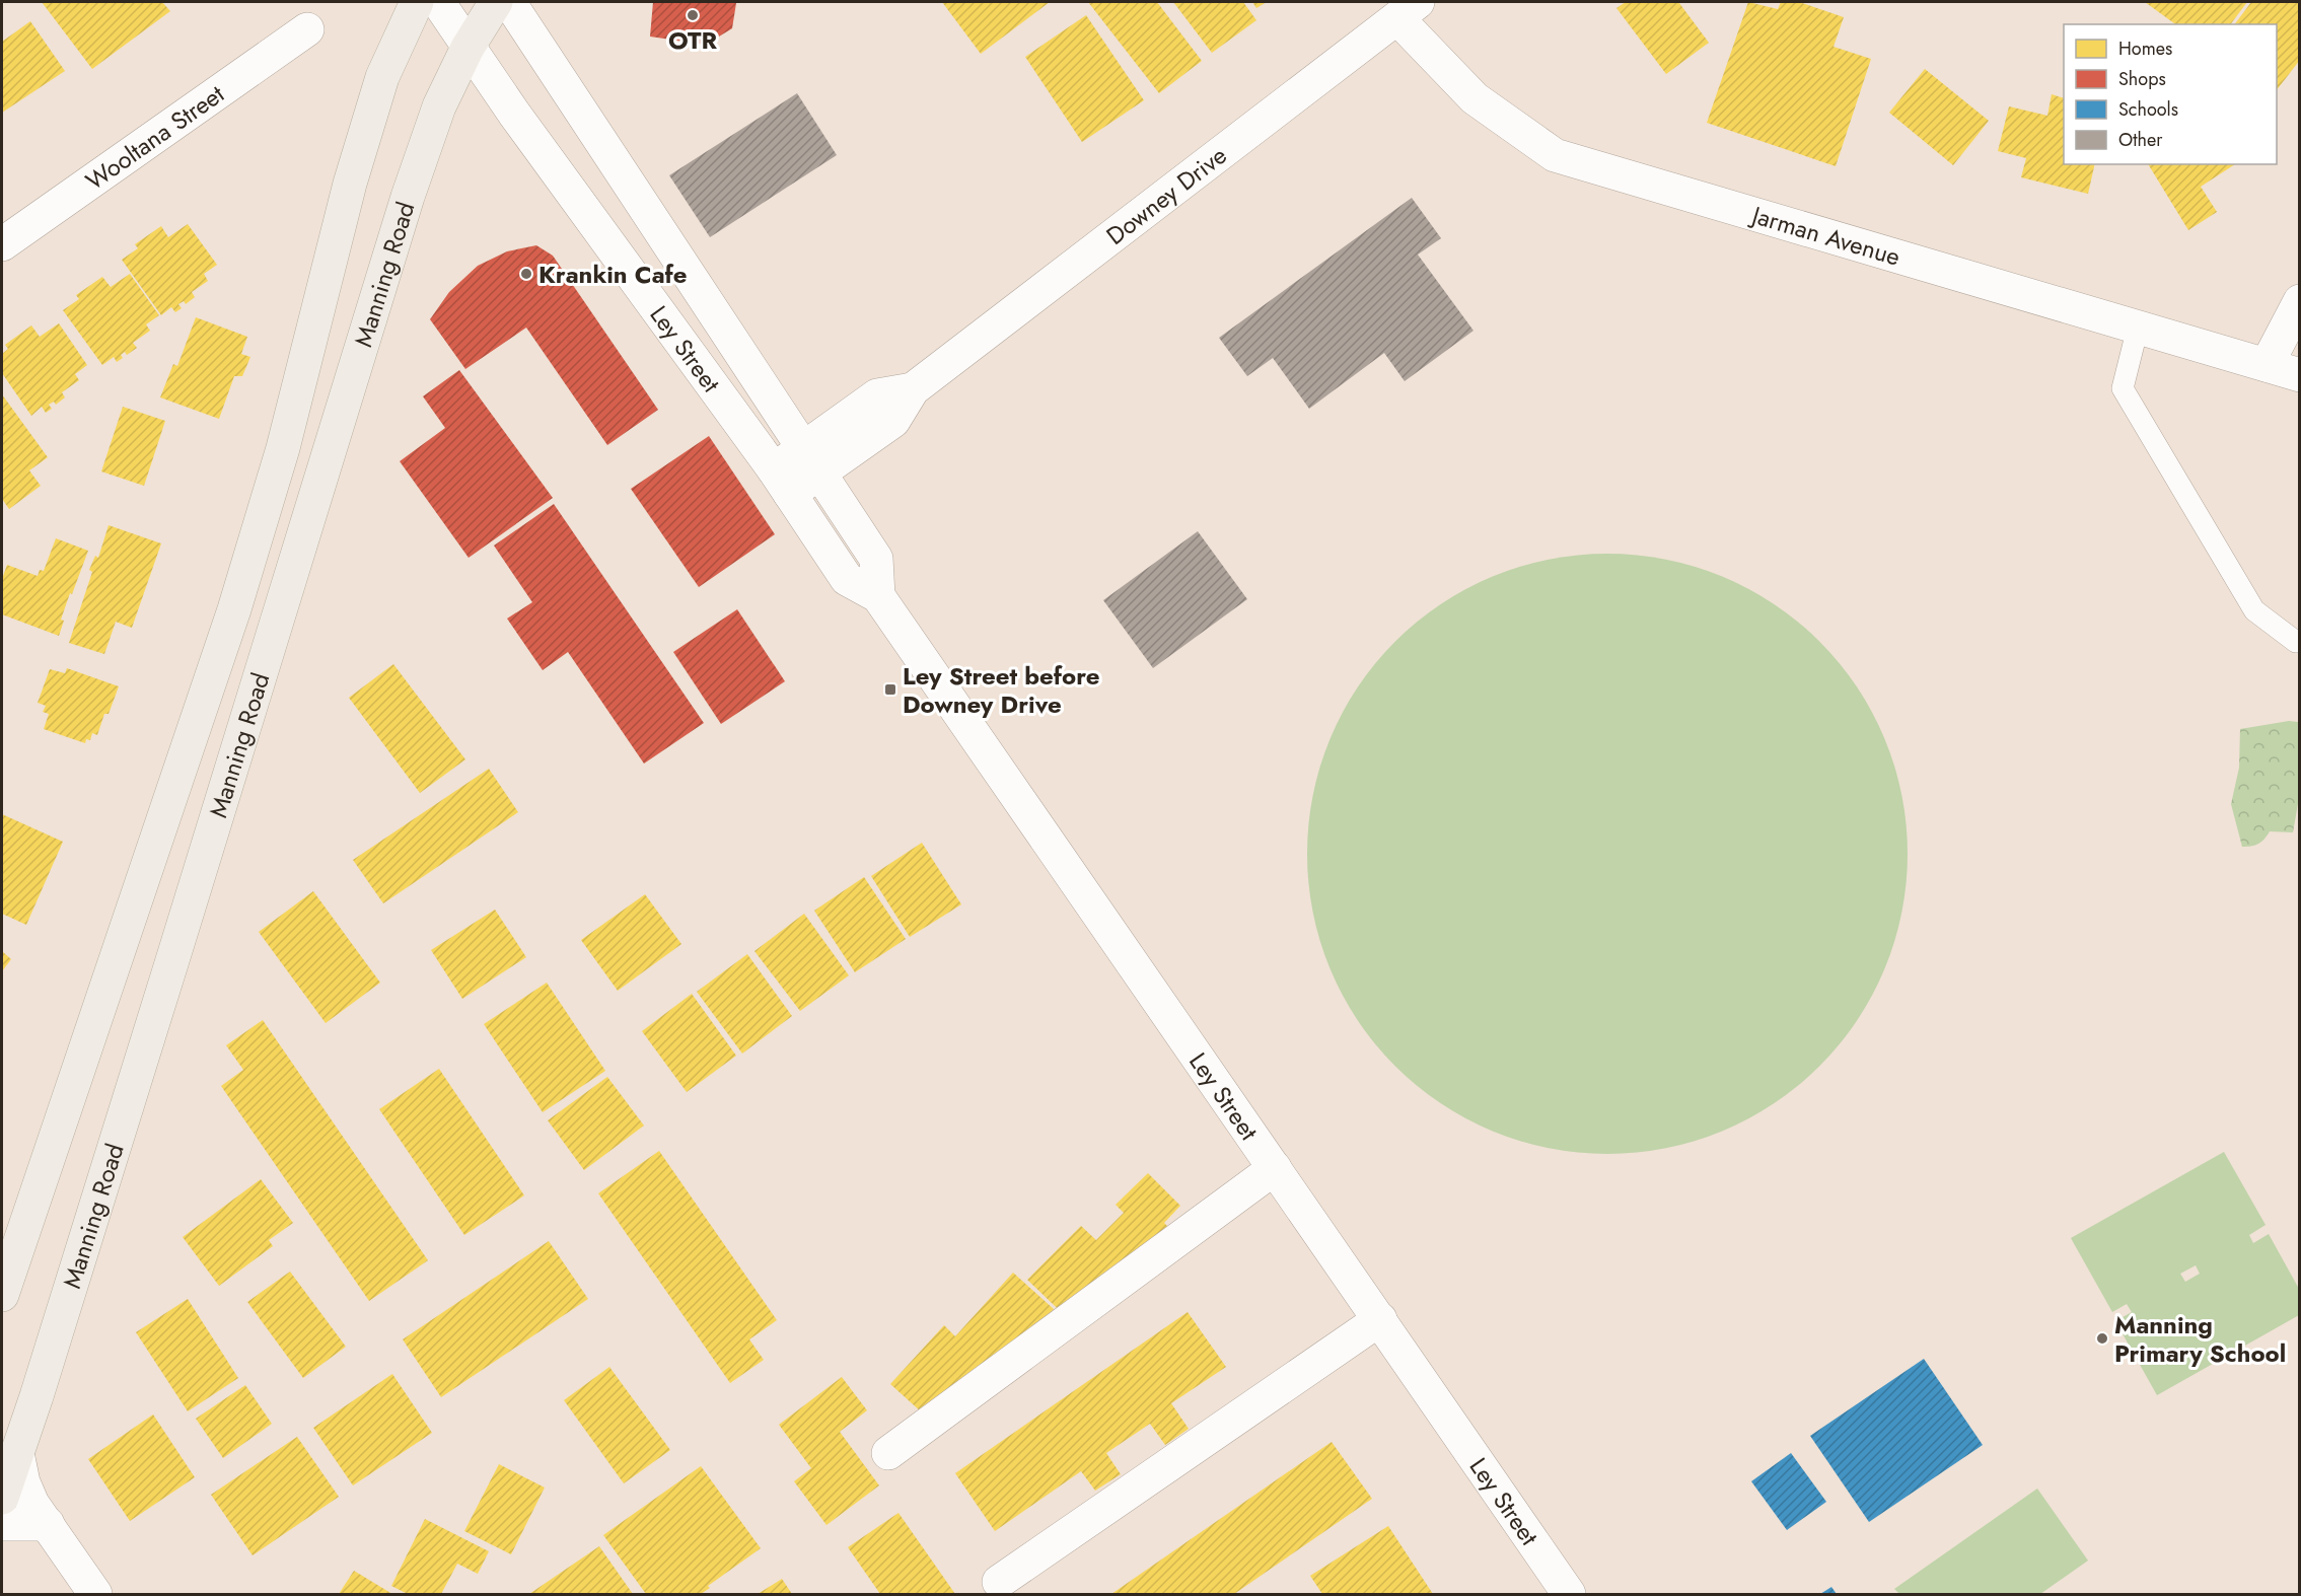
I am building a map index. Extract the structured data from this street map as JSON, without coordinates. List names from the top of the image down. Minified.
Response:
{"streets":{"main road":["Manning Road"],"street":["Wooltana Street","Downey Drive","Jarman Avenue","Ley Street"]},"crossings":[["Downey Drive","Jarman Avenue"],["Downey Drive","Ley Street"],["Manning Road","Ley Street"]],"places":{"other":["OTR","Krankin Cafe","Manning Primary School"],"transit":["Ley Street before Downey Drive"]},"legend":["Homes","Shops","Schools","Other"]}
